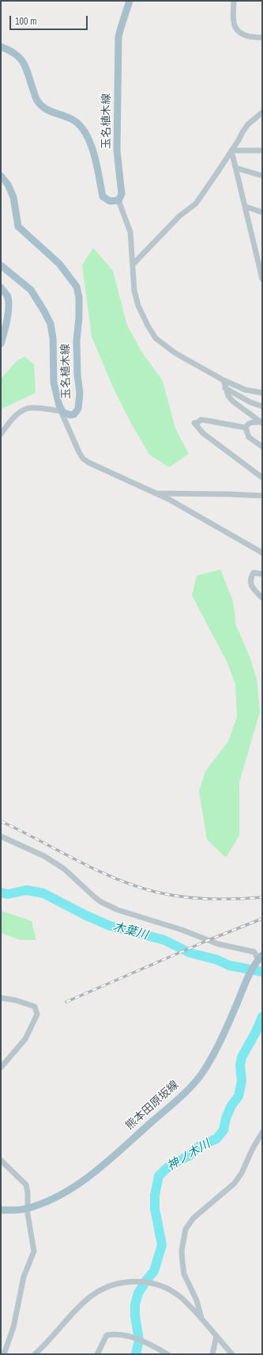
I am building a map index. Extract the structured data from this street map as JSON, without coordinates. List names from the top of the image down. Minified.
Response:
{"streets":{"main road":["玉名植木線","熊本田原坂線"]},"water":["木葉川","神ノ木川"],"scale_bar":"100 m"}
